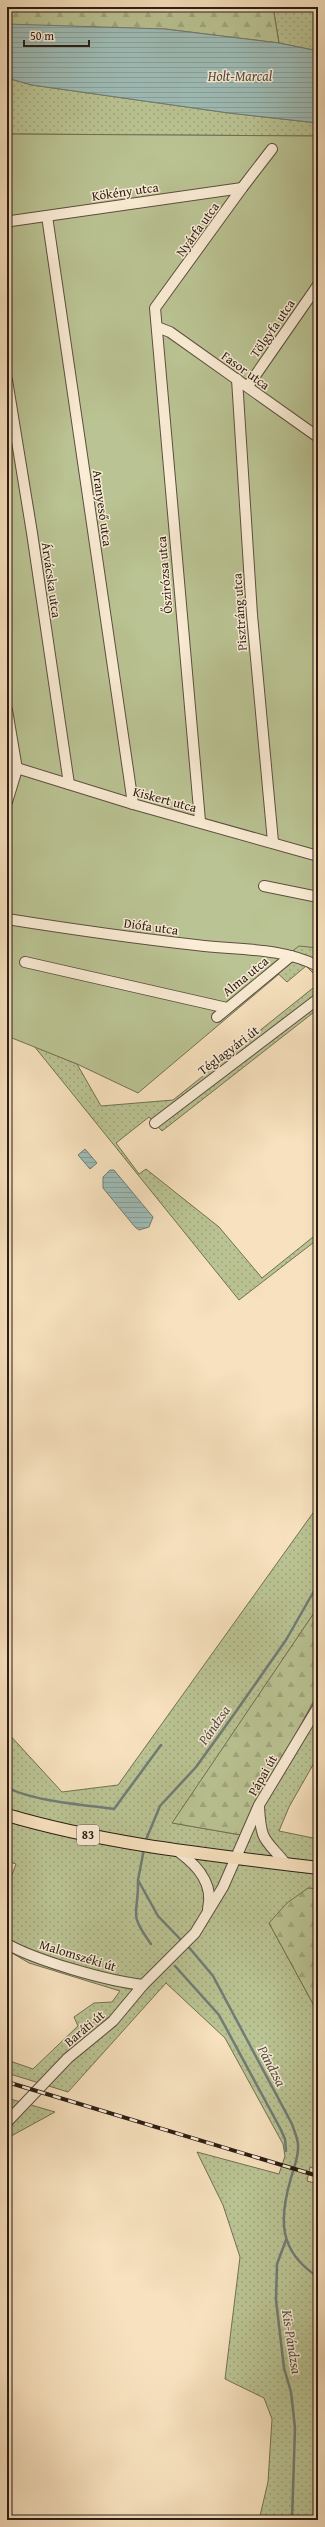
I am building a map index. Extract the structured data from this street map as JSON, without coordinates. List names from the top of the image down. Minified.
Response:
{"streets":{"main road":["83"],"street":["Kökény utca","Nyárfa utca","Tölgyfa utca","Fasor utca","Aranyeső utca","Őszirózsa utca","Árvácska utca","Pisztráng utca","Kiskert utca","Diófa utca","Alma utca","Téglagyári út","Pápai út","Malomszéki út","Baráti út"]},"crossings":[["Kökény utca","Nyárfa utca"],["Kökény utca","Aranyeső utca"],["Nyárfa utca","Fasor utca"],["Nyárfa utca","Őszirózsa utca"],["Tölgyfa utca","Fasor utca"],["Fasor utca","Őszirózsa utca"],["Fasor utca","Pisztráng utca"],["Aranyeső utca","Kiskert utca"],["Őszirózsa utca","Kiskert utca"],["Árvácska utca","Kiskert utca"],["Pisztráng utca","Kiskert utca"],["Diófa utca","Alma utca"],["Pápai út","83"],["Pápai út","Baráti út"],["Malomszéki út","Baráti út"]],"water":["Holt-Marcal","Pándzsa","Kis-Pándzsa"],"scale_bar":"50 m"}
